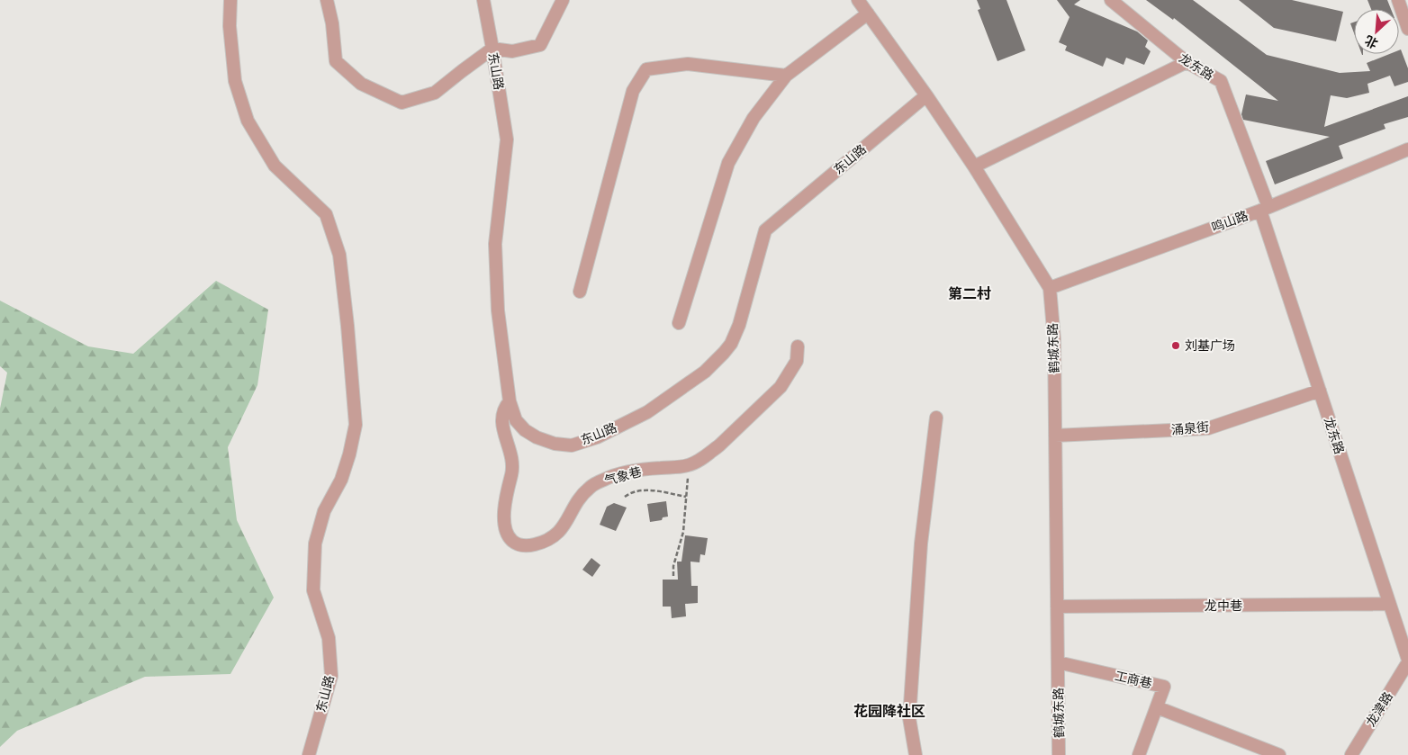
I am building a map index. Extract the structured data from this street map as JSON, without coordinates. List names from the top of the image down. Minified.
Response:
{"streets":{"street":["龙东路","东山路","鸣山路","鹤城东路","涌泉街","气象巷","龙中巷","工商巷","龙津路"]},"crossings":[["龙东路","鸣山路"],["龙东路","涌泉街"],["龙东路","龙中巷"],["龙东路","龙津路"],["东山路","鹤城东路"],["东山路","气象巷"],["鸣山路","鹤城东路"],["鹤城东路","涌泉街"],["鹤城东路","龙中巷"],["鹤城东路","工商巷"]],"districts":["第二村","花园降社区"],"places":["刘基广场"],"north":"bottom left"}
